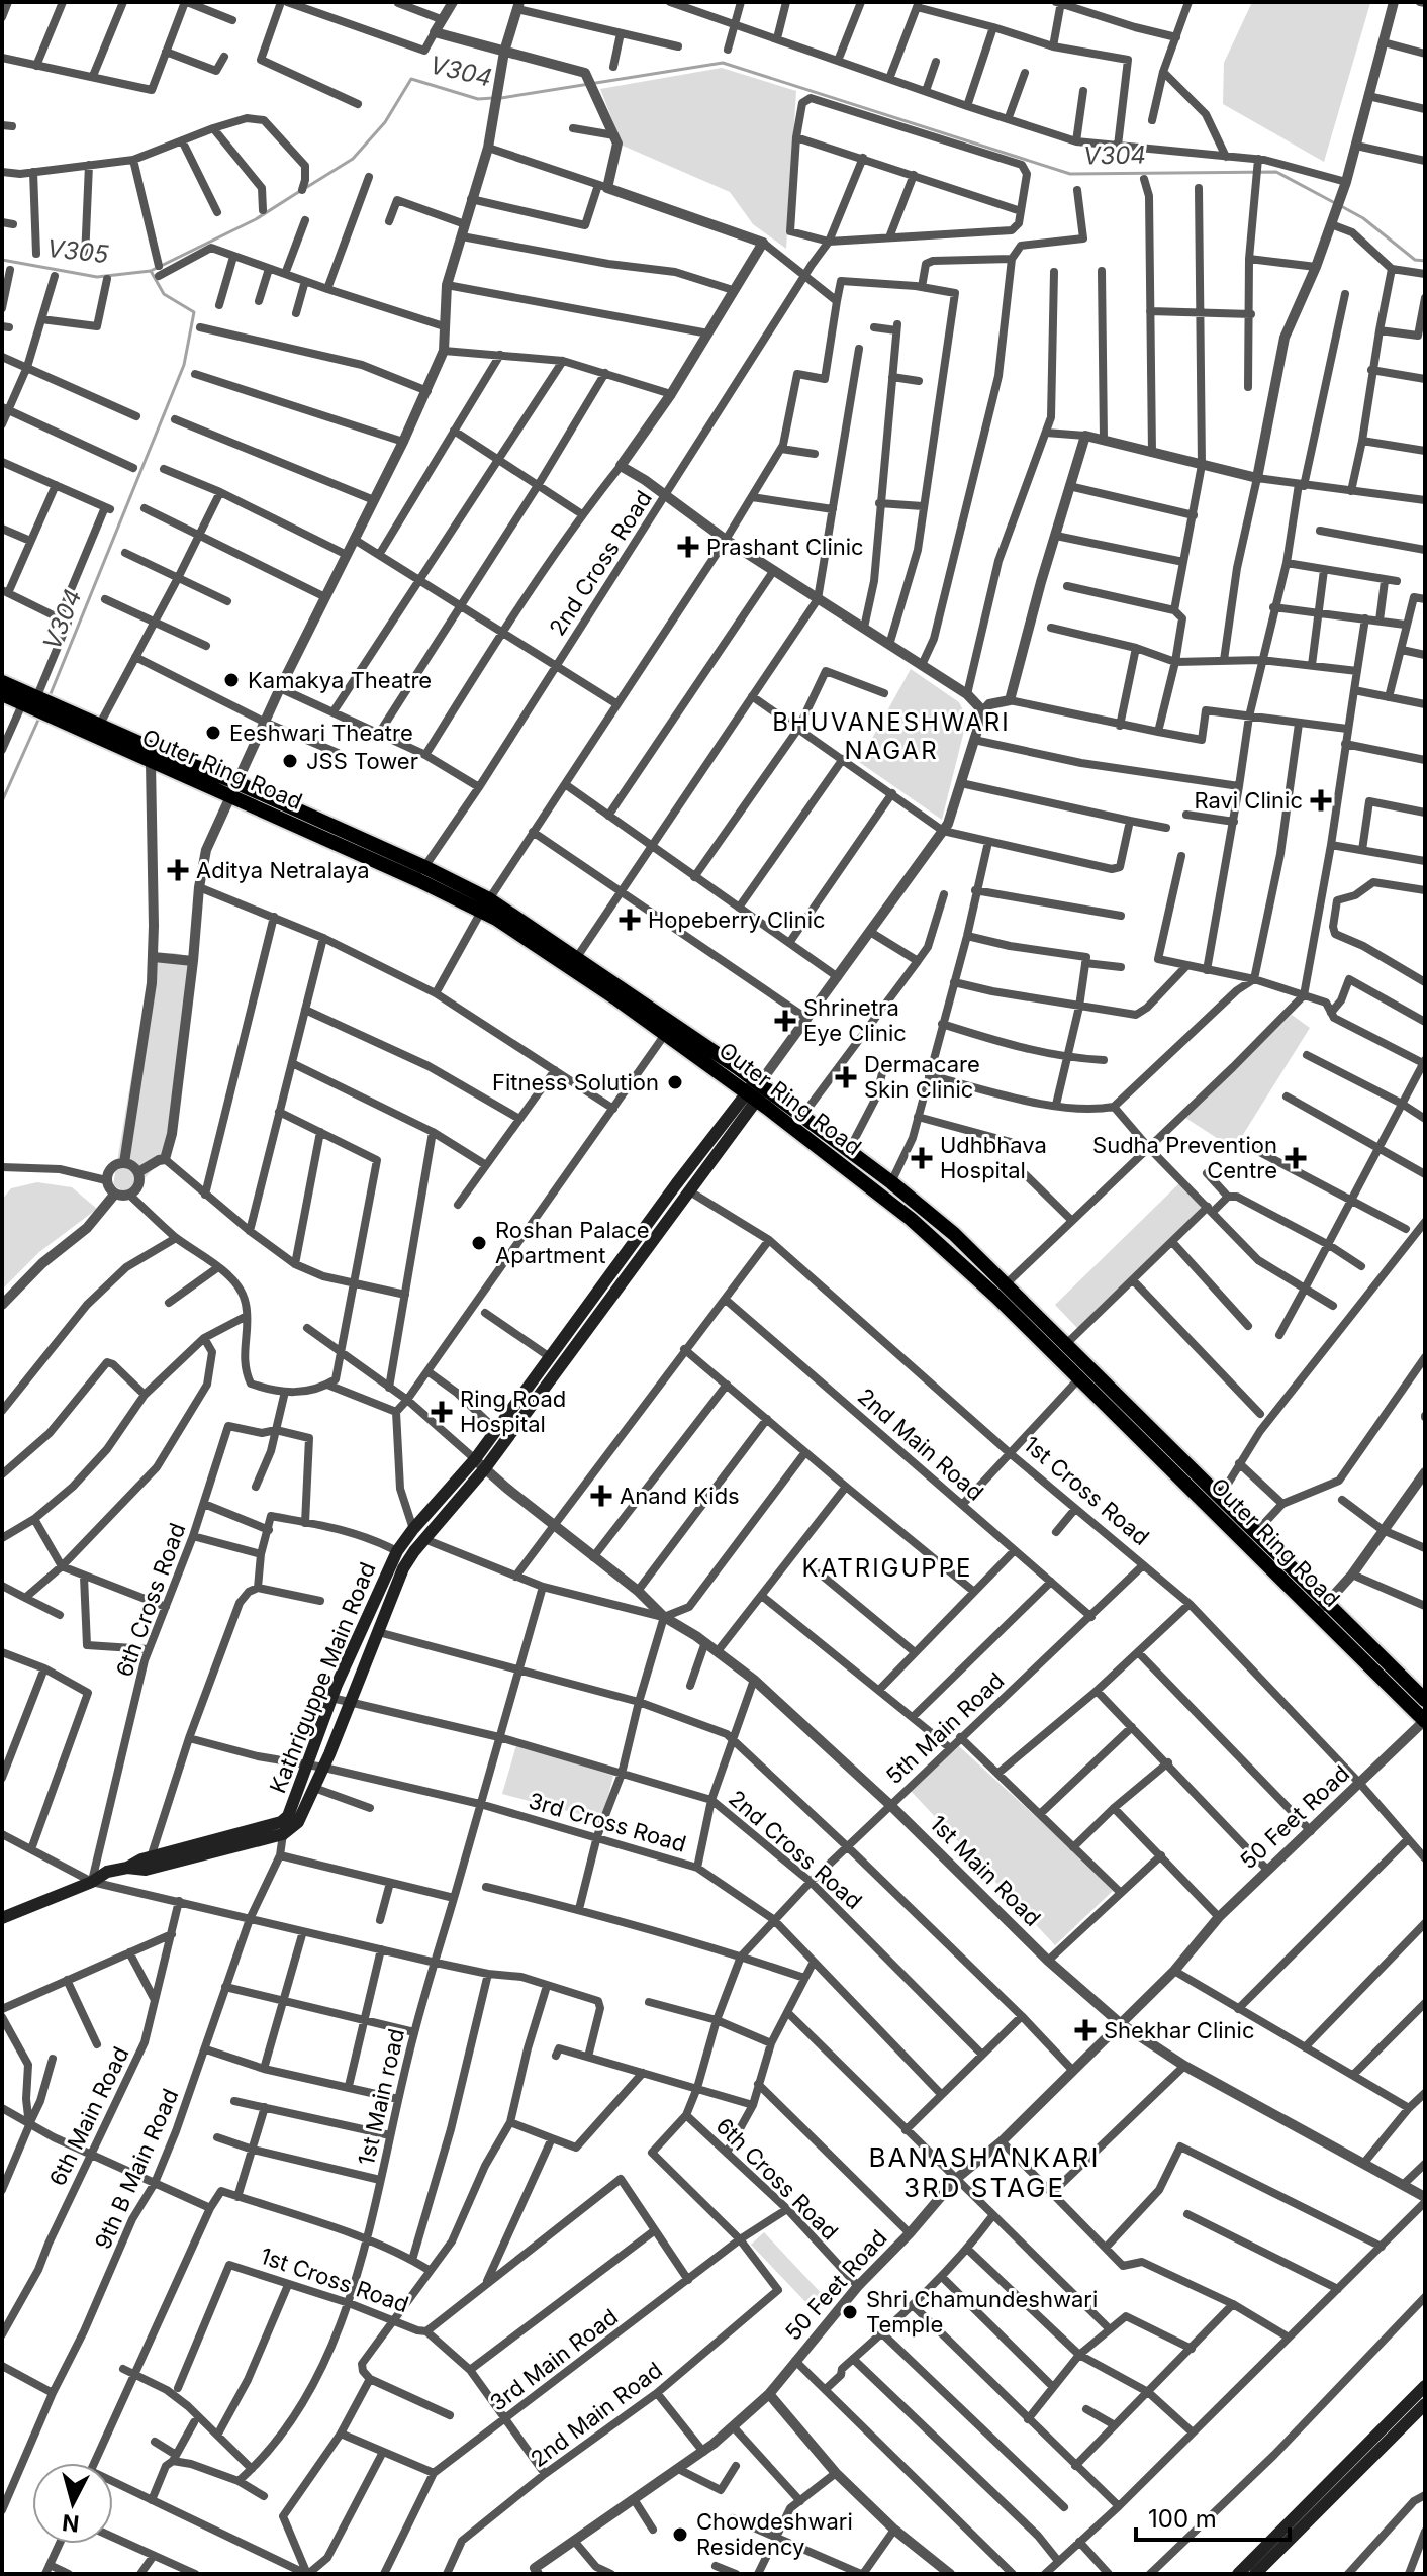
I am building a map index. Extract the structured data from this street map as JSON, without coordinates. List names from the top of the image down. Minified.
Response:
{"streets":{"highway":["Outer Ring Road"],"main road":["Kathriguppe Main Road"],"street":["2nd Cross Road","2nd Main Road","1st Cross Road","6th Cross Road","5th Main Road","50 Feet Road","3rd Cross Road","1st Main Road","1st Main road","6th Main Road","9th B Main Road","3rd Main Road"]},"crossings":[["2nd Cross Road","Outer Ring Road"],["2nd Cross Road","Kathriguppe Main Road"],["2nd Cross Road","5th Main Road"],["2nd Cross Road","1st Main road"],["Outer Ring Road","Kathriguppe Main Road"],["Outer Ring Road","50 Feet Road"],["2nd Main Road","5th Main Road"],["2nd Main Road","3rd Main Road"],["1st Cross Road","Kathriguppe Main Road"],["1st Cross Road","5th Main Road"],["1st Cross Road","50 Feet Road"],["1st Cross Road","1st Main road"],["6th Cross Road","Kathriguppe Main Road"],["6th Cross Road","5th Main Road"],["6th Cross Road","50 Feet Road"],["6th Cross Road","3rd Cross Road"],["6th Cross Road","3rd Main Road"],["Kathriguppe Main Road","3rd Cross Road"],["Kathriguppe Main Road","1st Main Road"],["Kathriguppe Main Road","9th B Main Road"],["5th Main Road","3rd Cross Road"],["5th Main Road","1st Main Road"],["50 Feet Road","1st Main Road"],["3rd Cross Road","1st Main road"]],"districts":["BHUVANESHWARI NAGAR","KATRIGUPPE","BANASHANKARI 3RD STAGE"],"water":["V304","V305"],"places":{"health":["Prashant Clinic","Ravi Clinic","Aditya Netralaya","Hopeberry Clinic","Shrinetra Eye Clinic","Dermacare Skin Clinic","Udhbhava Hospital","Sudha Prevention Centre","Ring Road Hospital","Anand Kids","Shekhar Clinic"],"other":["Kamakya Theatre","Eeshwari Theatre","JSS Tower","Fitness Solution","Roshan Palace Apartment","Shri Chamundeshwari Temple","Chowdeshwari Residency"]},"scale_bar":"100 m","north":"bottom"}
